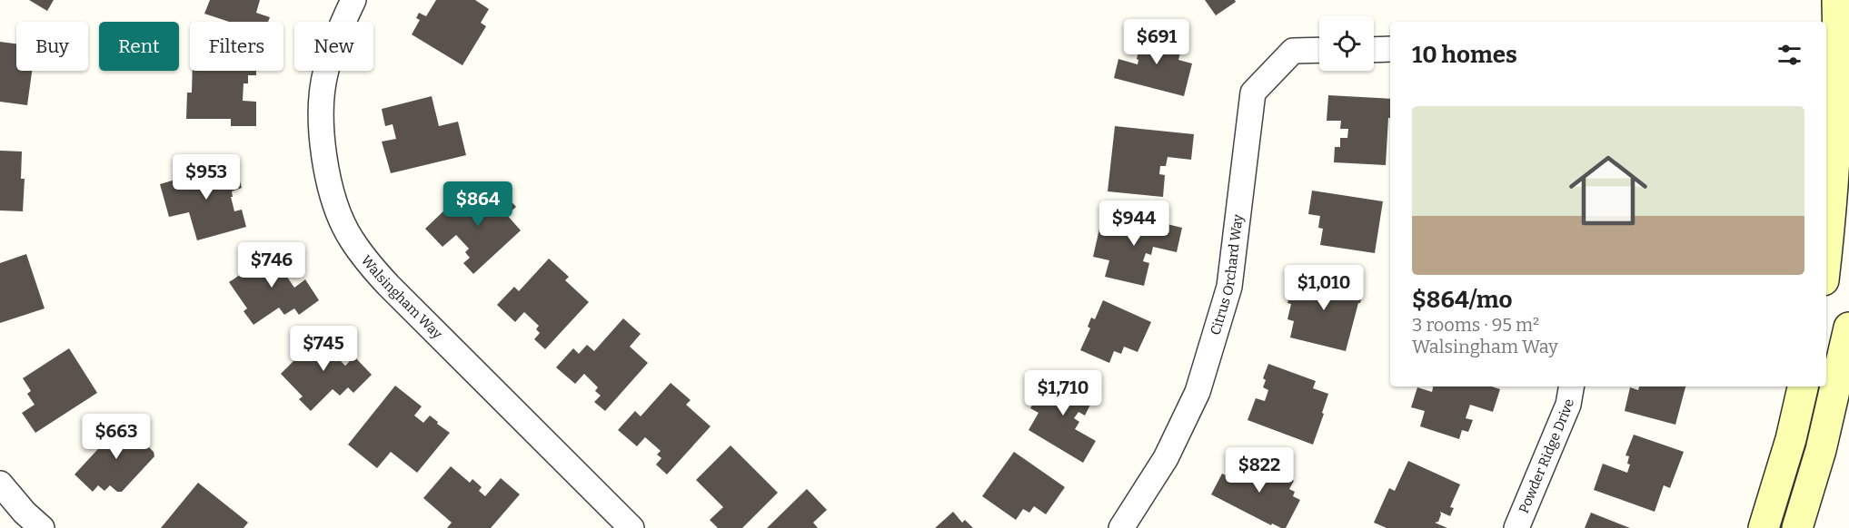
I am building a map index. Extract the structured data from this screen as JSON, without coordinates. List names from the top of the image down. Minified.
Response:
{"streets":{"street":["Citrus Orchard Way","Walsingham Way","Powder Ridge Drive"]},"page":{"price":["$691","$953","$864","$944","$746","$1,010","$745","$1,710","$663","$822"],"chip":["Buy","Rent","Filters","New"],"heading":"10 homes","list":[{"name":"$864/mo","note":"3 rooms · 95 m² · Walsingham Way"}]}}
